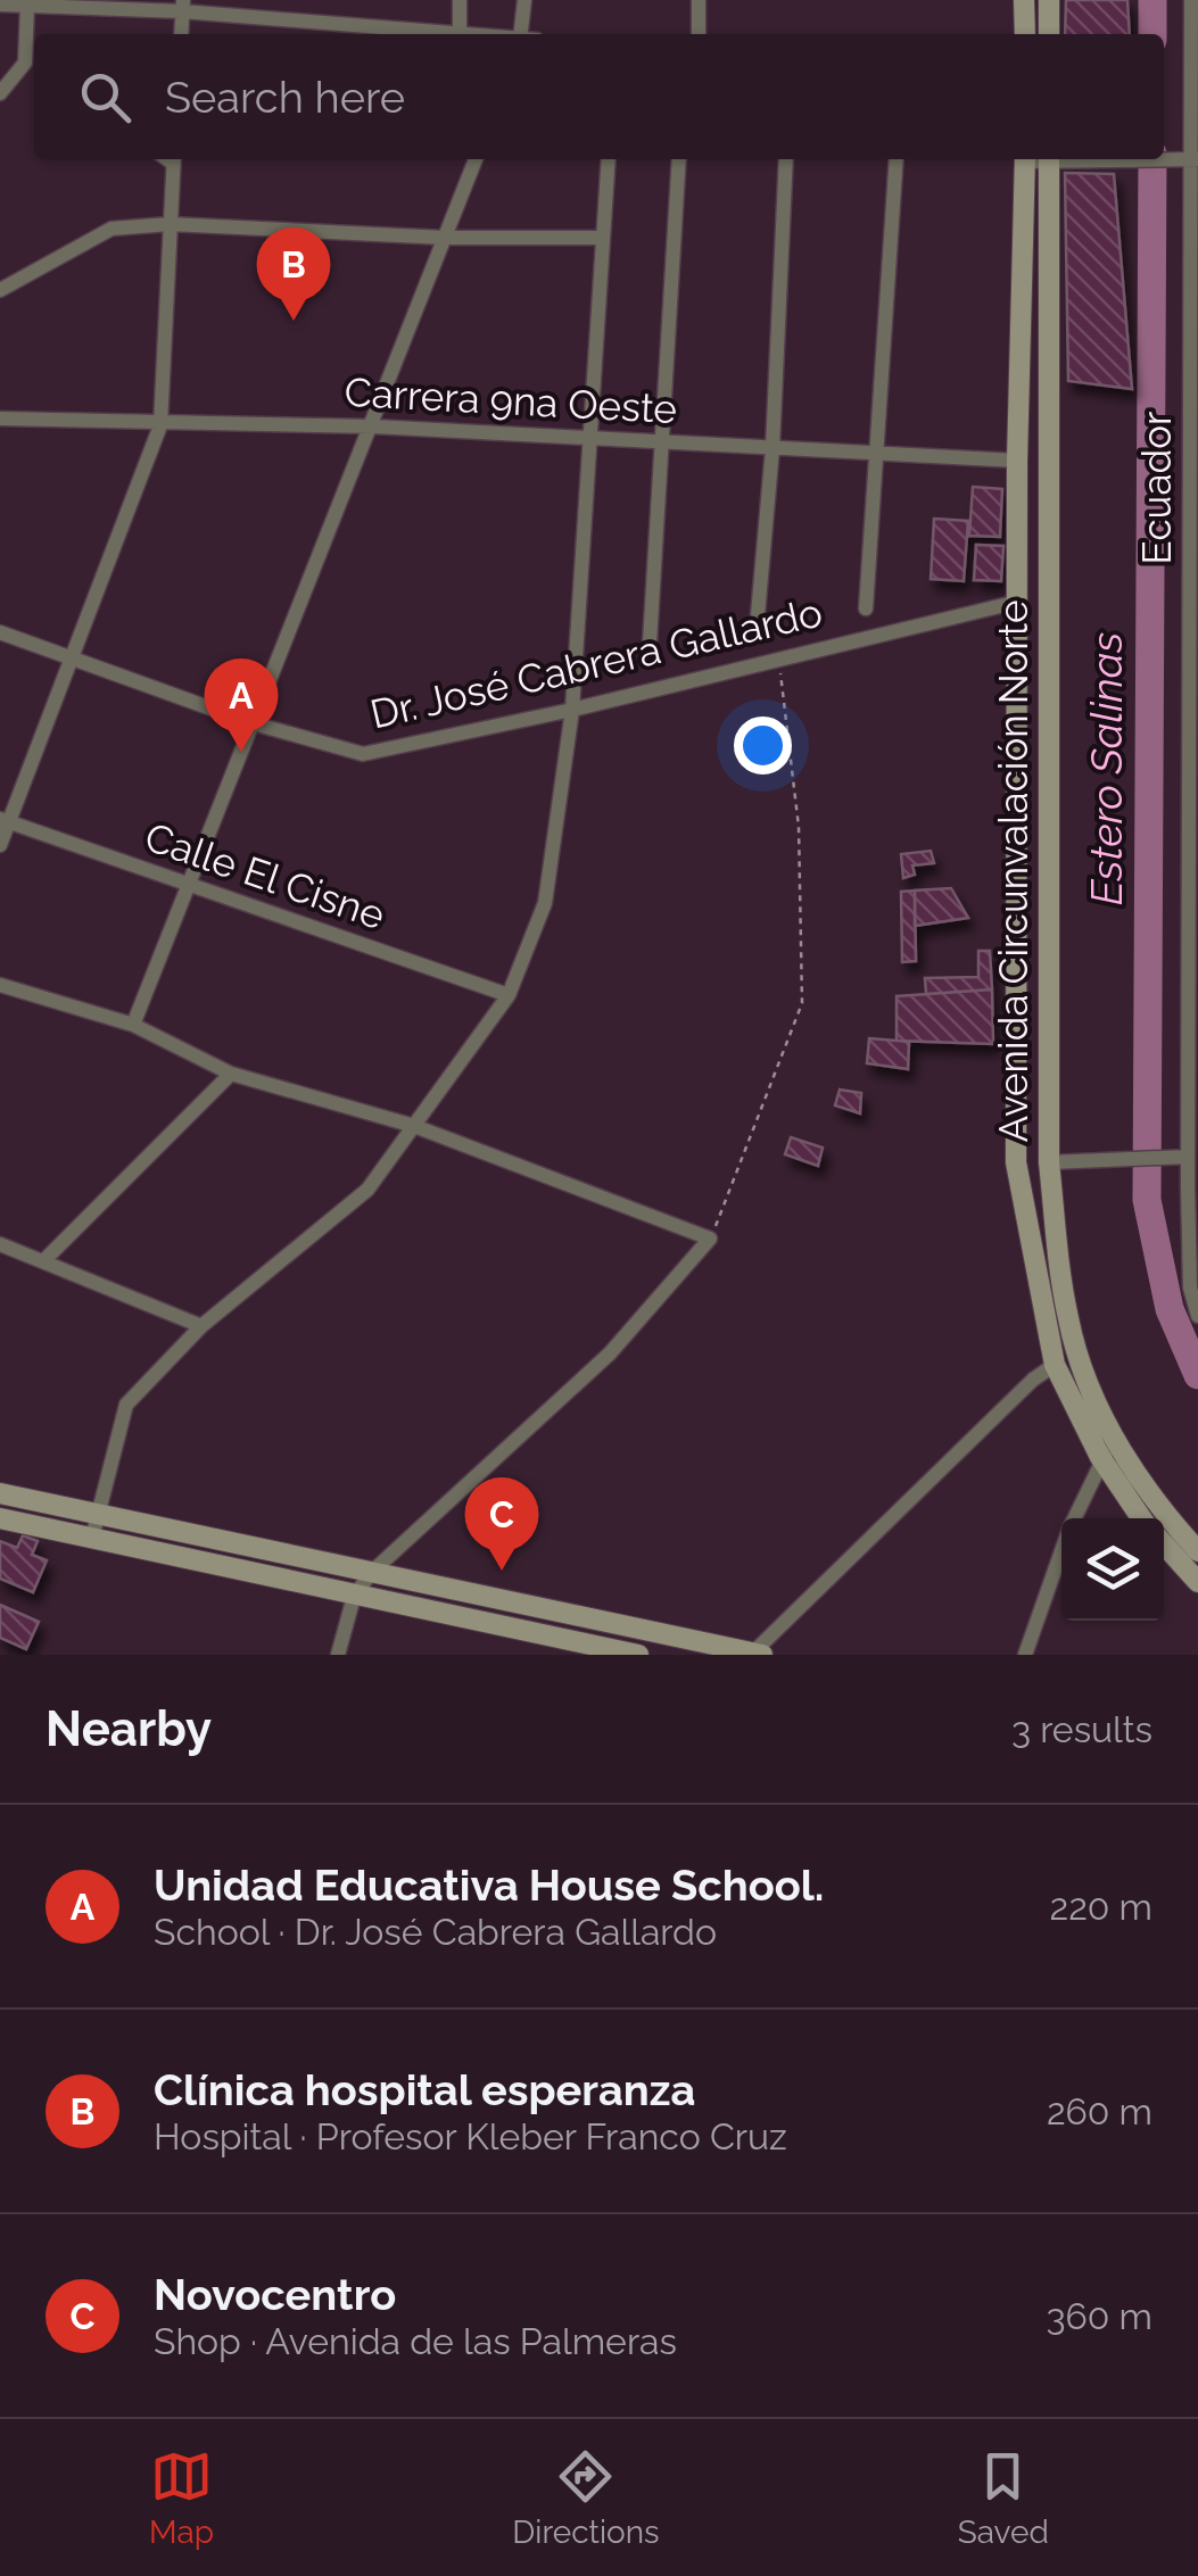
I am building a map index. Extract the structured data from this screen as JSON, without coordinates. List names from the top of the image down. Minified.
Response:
{"streets":{"main road":["Avenida Circunvalación Norte"],"street":["Carrera 9na Oeste","Ecuador","Dr. José Cabrera Gallardo","Calle El Cisne"]},"crossings":[["Carrera 9na Oeste","Avenida Circunvalación Norte"],["Dr. José Cabrera Gallardo","Avenida Circunvalación Norte"]],"water":["Estero Salinas"],"page":{"search":"Search here","pins":["B","A","C"],"heading":["Nearby","3 results"],"list":[{"mark":"A","name":"Unidad Educativa House School.","note":"School · Dr. José Cabrera Gallardo","value":"220 m"},{"mark":"B","name":"Clínica hospital esperanza","note":"Hospital · Profesor Kleber Franco Cruz","value":"260 m"},{"mark":"C","name":"Novocentro","note":"Shop · Avenida de las Palmeras","value":"360 m"}],"nav":["Map","Directions","Saved"]}}
